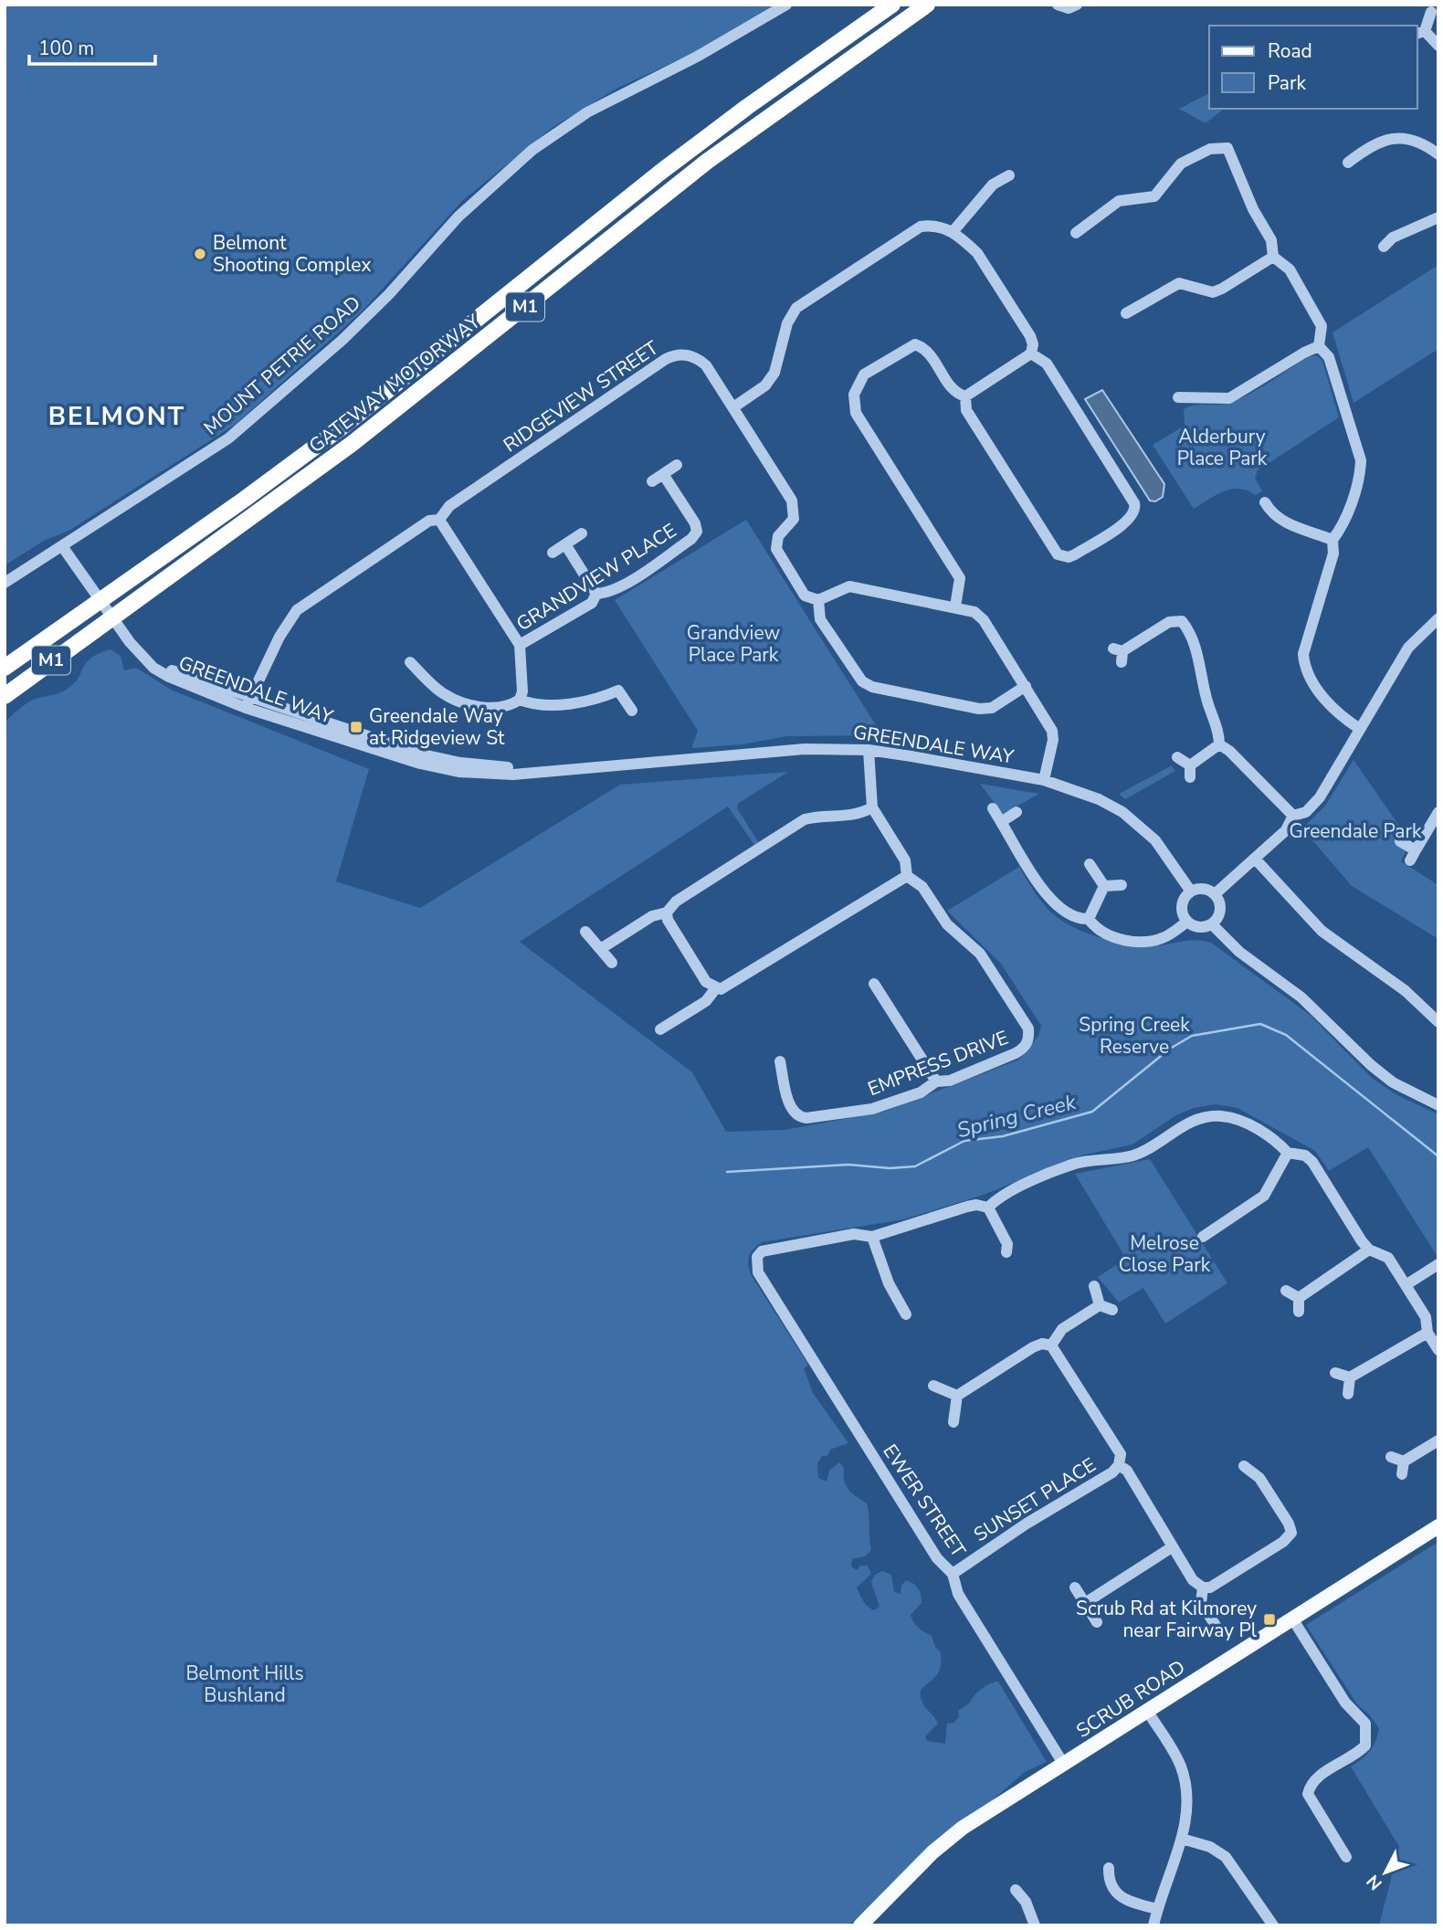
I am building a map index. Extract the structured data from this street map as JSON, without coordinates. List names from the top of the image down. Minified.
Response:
{"streets":{"highway":["M1","GATEWAY MOTORWAY"],"main road":["SCRUB ROAD"],"street":["MOUNT PETRIE ROAD","RIDGEVIEW STREET","GRANDVIEW PLACE","GREENDALE WAY","EMPRESS DRIVE","SUNSET PLACE","EWER STREET"]},"crossings":[["MOUNT PETRIE ROAD","GREENDALE WAY"],["RIDGEVIEW STREET","GREENDALE WAY"],["GREENDALE WAY","EMPRESS DRIVE"],["SUNSET PLACE","EWER STREET"],["EWER STREET","SCRUB ROAD"]],"districts":["BELMONT"],"water":["Spring Creek"],"parks":["Alderbury Place Park","Grandview Place Park","Greendale Park","Spring Creek Reserve","Melrose Close Park","Belmont Hills Bushland"],"places":{"other":["Belmont Shooting Complex"],"transit":["Greendale Way at Ridgeview St","Scrub Rd at Kilmorey near Fairway Pl"]},"legend":["Road","Park"],"scale_bar":"100 m","north":"bottom left"}
